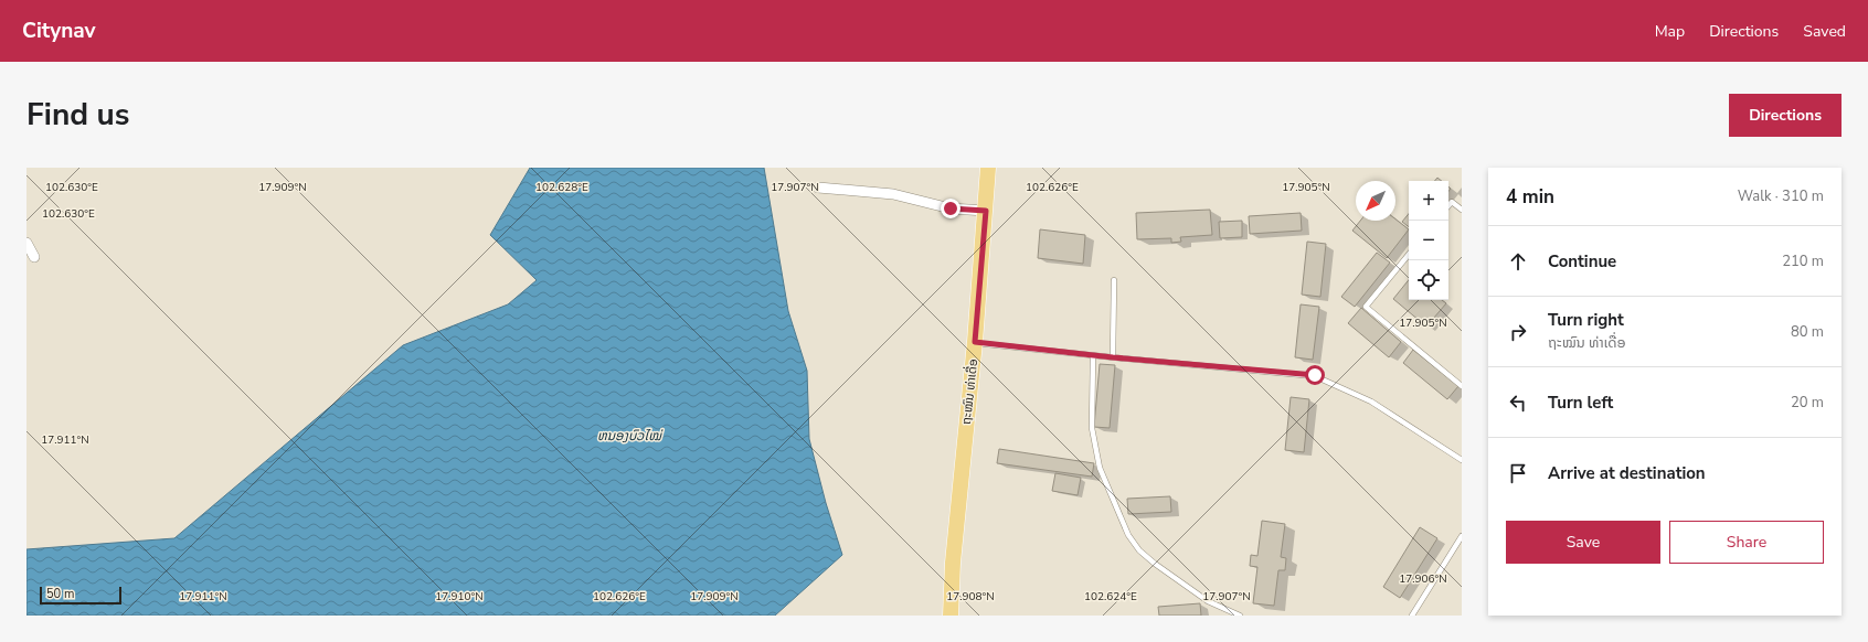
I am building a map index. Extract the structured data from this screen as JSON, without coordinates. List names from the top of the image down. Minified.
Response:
{"streets":{"main road":["ຖະໝົນ ທ່າເດື່ອ"]},"water":["ຫນອງບົວໄໝ່"],"scale_bar":"50 m","north":"bottom left","page":{"header":"Citynav","nav":["Map","Directions","Saved"],"title":"Find us","buttons":["Directions",["Save","Share"]],"heading":["4 min","Walk · 310 m"],"map_buttons":["+","−"],"list":[["Continue","210 m"],["Turn right","ຖະໝົນ ທ່າເດື່ອ","80 m"],["Turn left","20 m"],"Arrive at destination"],"scale":"50 m"},"coordinates":["17.905°N","102.630°E","17.909°N","102.628°E","17.907°N","102.626°E","17.911°N","17.906°N","17.910°N","17.908°N","102.624°E"]}
